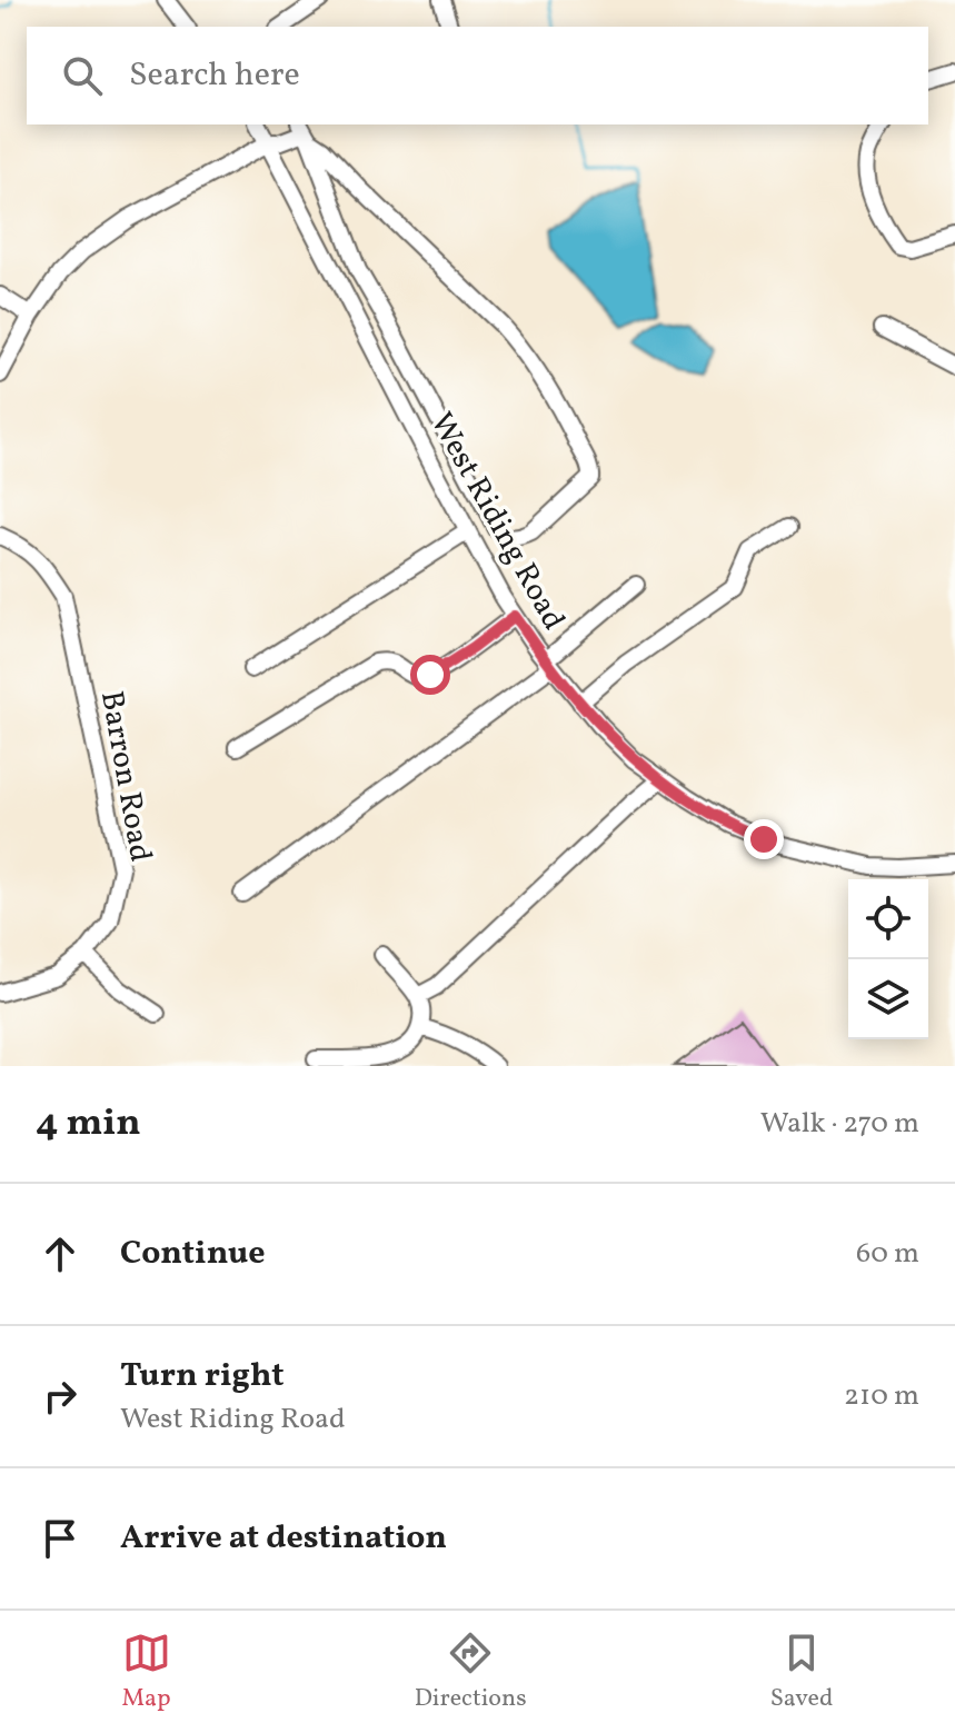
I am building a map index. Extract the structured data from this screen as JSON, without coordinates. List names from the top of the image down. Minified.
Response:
{"streets":{"street":["West Riding Road","Barron Road"]},"page":{"search":"Search here","heading":["4 min","Walk · 270 m"],"list":[["Continue","60 m"],["Turn right","West Riding Road","210 m"],"Arrive at destination"],"nav":["Map","Directions","Saved"]}}
